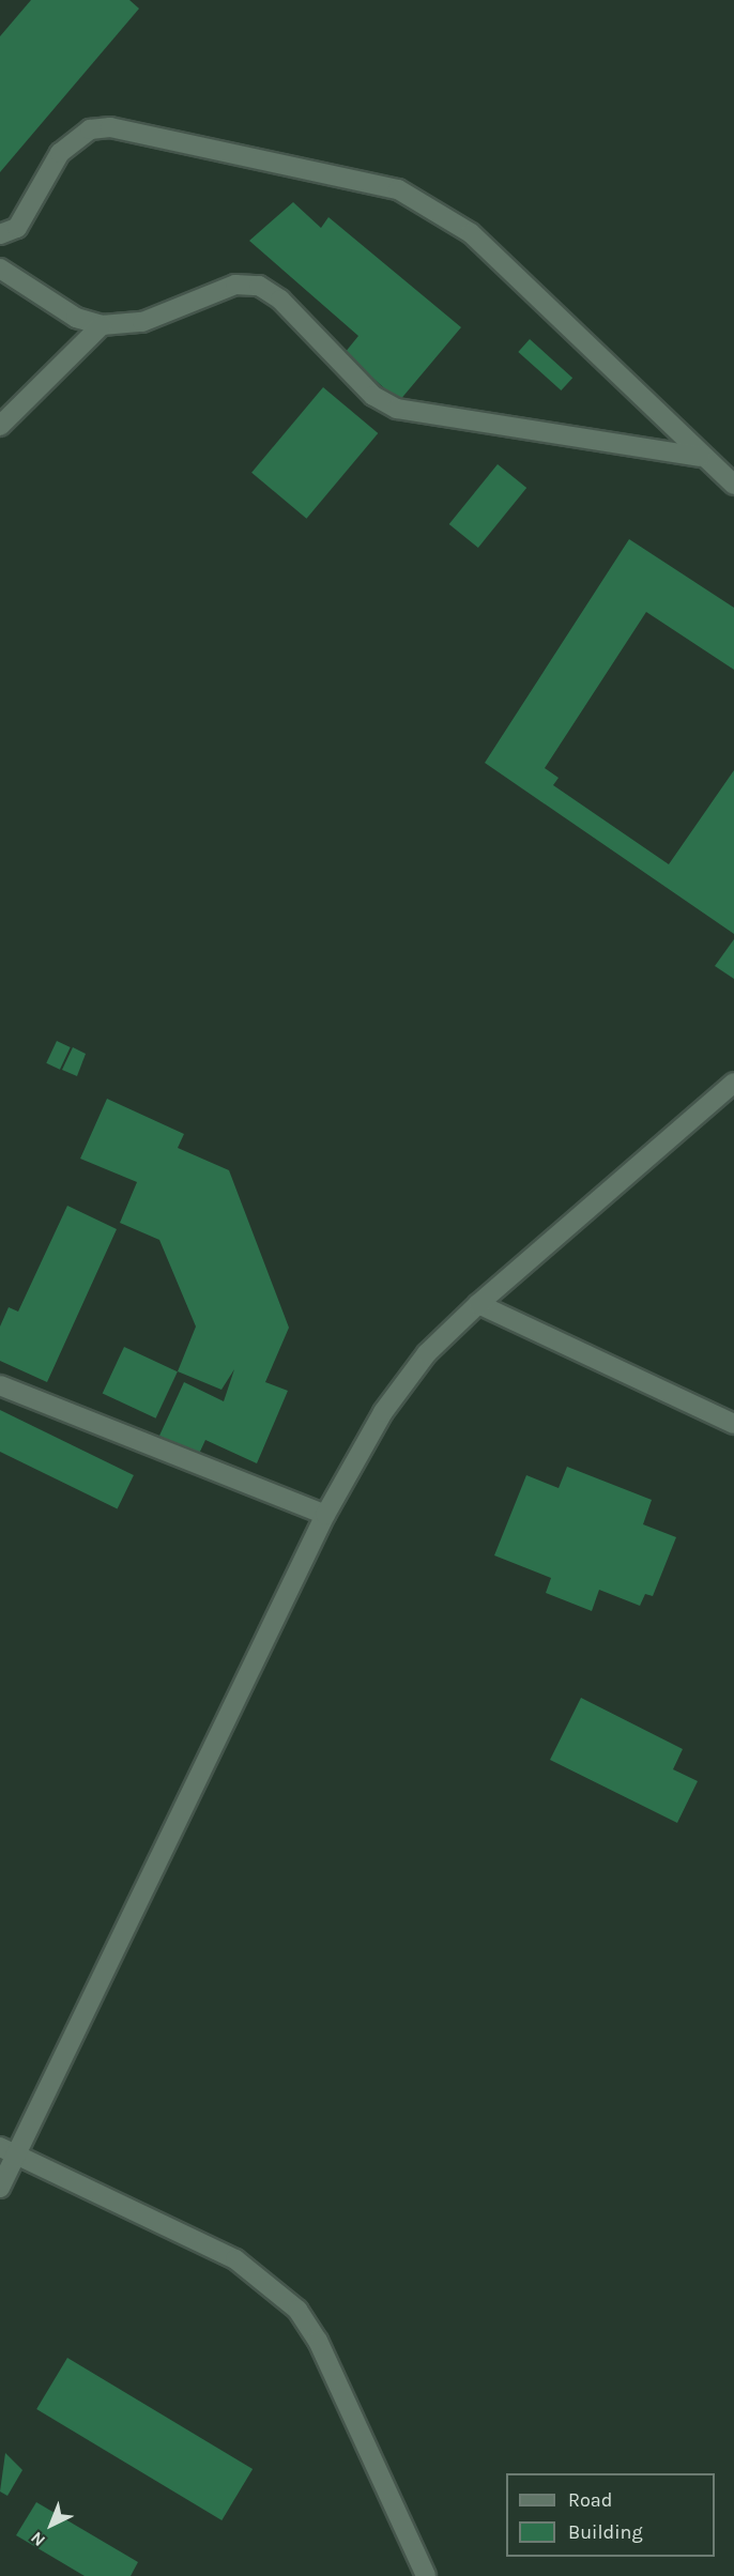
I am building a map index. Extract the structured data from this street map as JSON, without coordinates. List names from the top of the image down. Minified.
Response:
{"legend":["Road","Building"],"north":"bottom left"}
